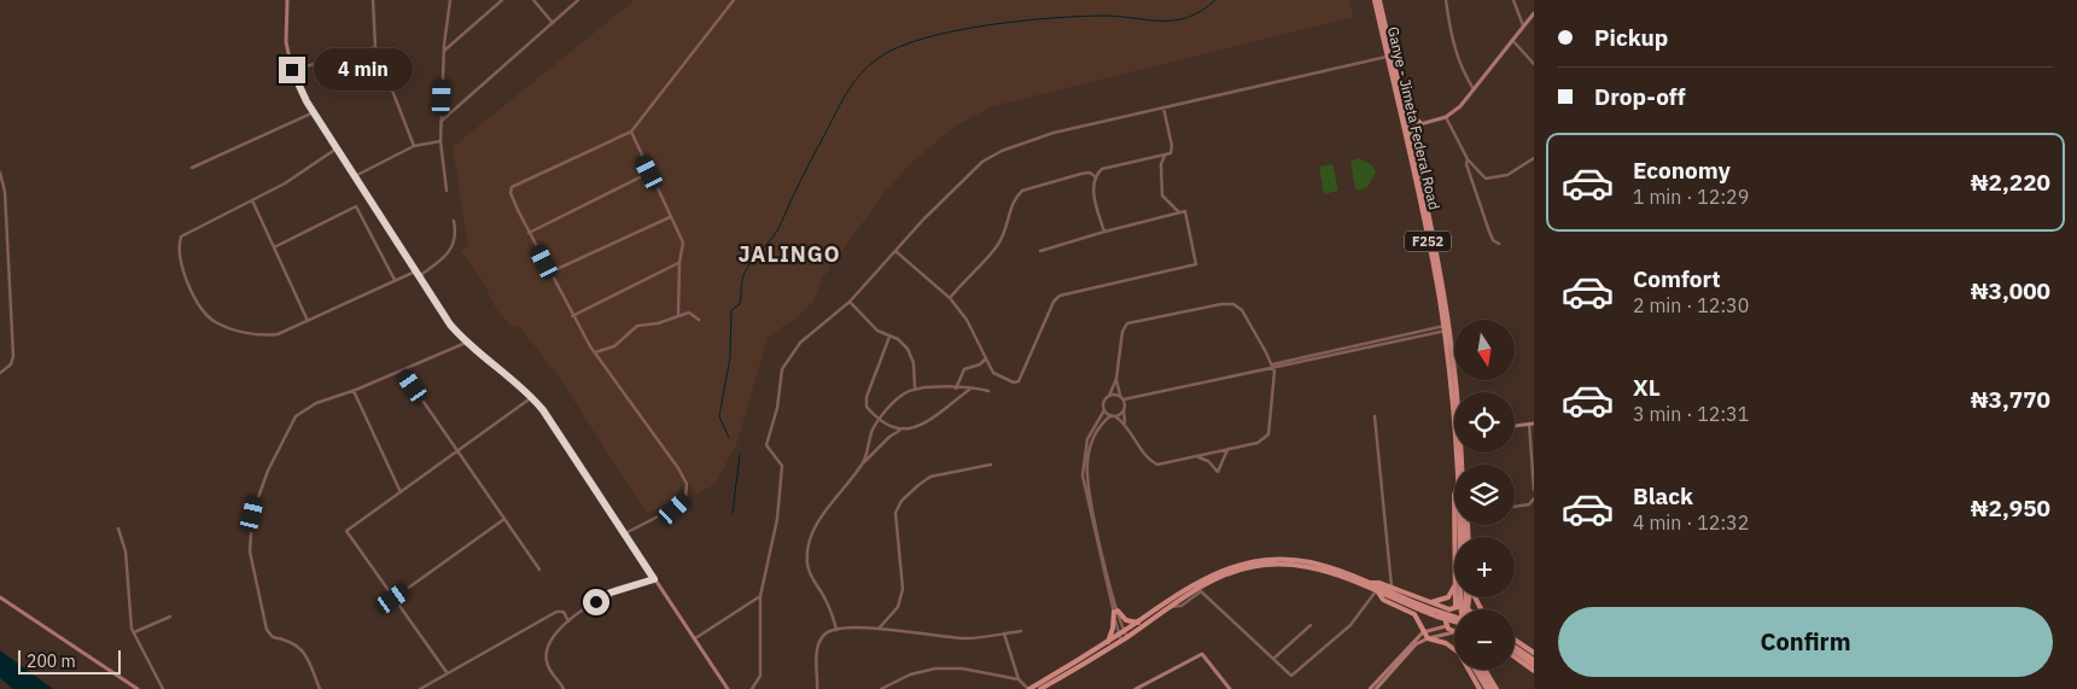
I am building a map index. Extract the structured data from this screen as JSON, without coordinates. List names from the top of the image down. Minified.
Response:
{"streets":{"main road":["Ganye - Jimeta Federal Road","F252"]},"districts":["JALINGO"],"scale_bar":"200 m","north":"bottom","page":{"banner":["Pickup","Drop-off"],"bubble":"4 min","list":[{"name":"Economy","note":"1 min · 12:29","value":"₦2,220"},{"name":"Comfort","note":"2 min · 12:30","value":"₦3,000"},{"name":"XL","note":"3 min · 12:31","value":"₦3,770"},{"name":"Black","note":"4 min · 12:32","value":"₦2,950"}],"map_buttons":["+","−"],"buttons":"Confirm","scale":"200 m"}}
